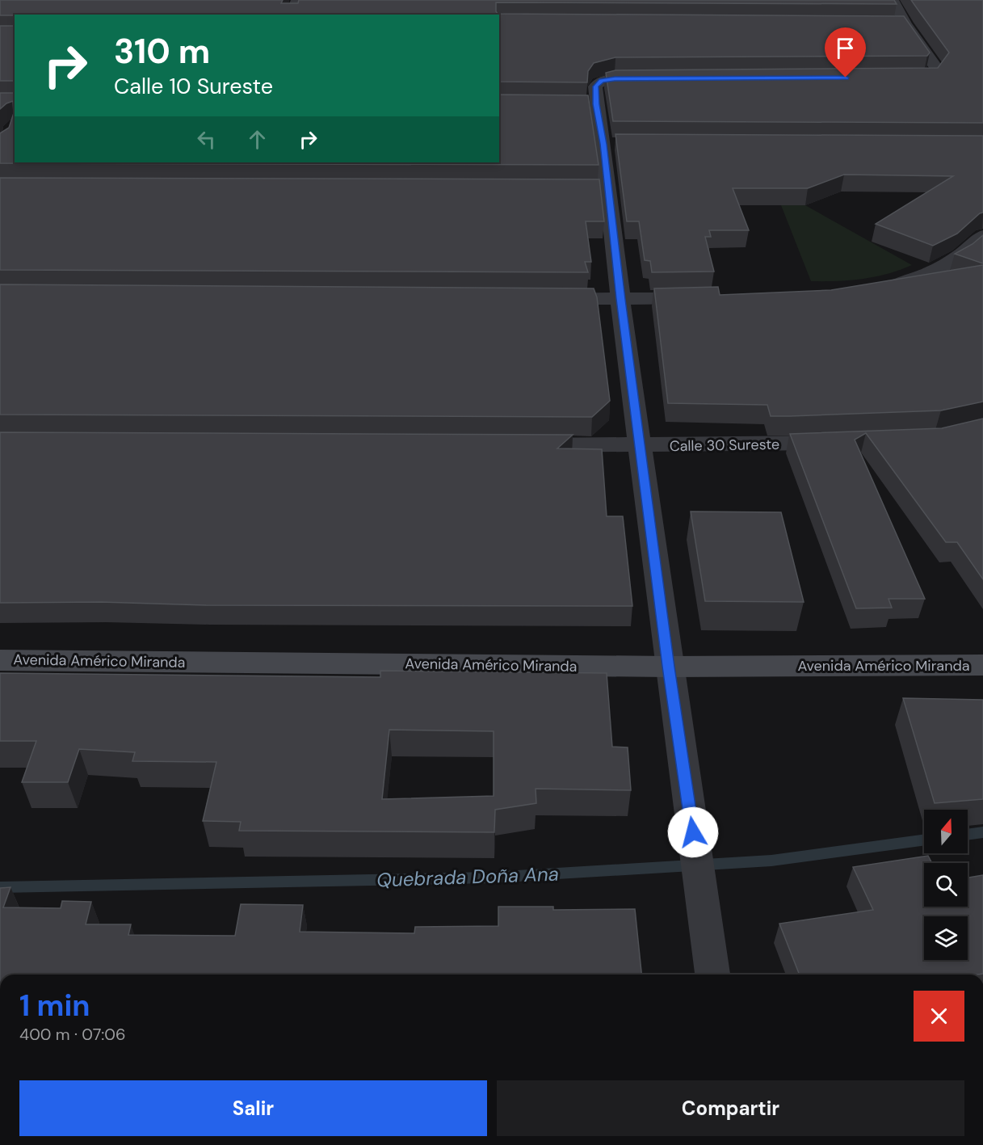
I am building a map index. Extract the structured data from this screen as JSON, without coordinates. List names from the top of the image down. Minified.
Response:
{"streets":{"street":["Calle 30 Sureste","Avenida Américo Miranda"]},"water":["Quebrada Doña Ana"],"north":"top","page":{"turn":["310 m","Calle 10 Sureste"],"heading":["1 min","400 m · 07:06"],"buttons":["Salir","Compartir"]}}
